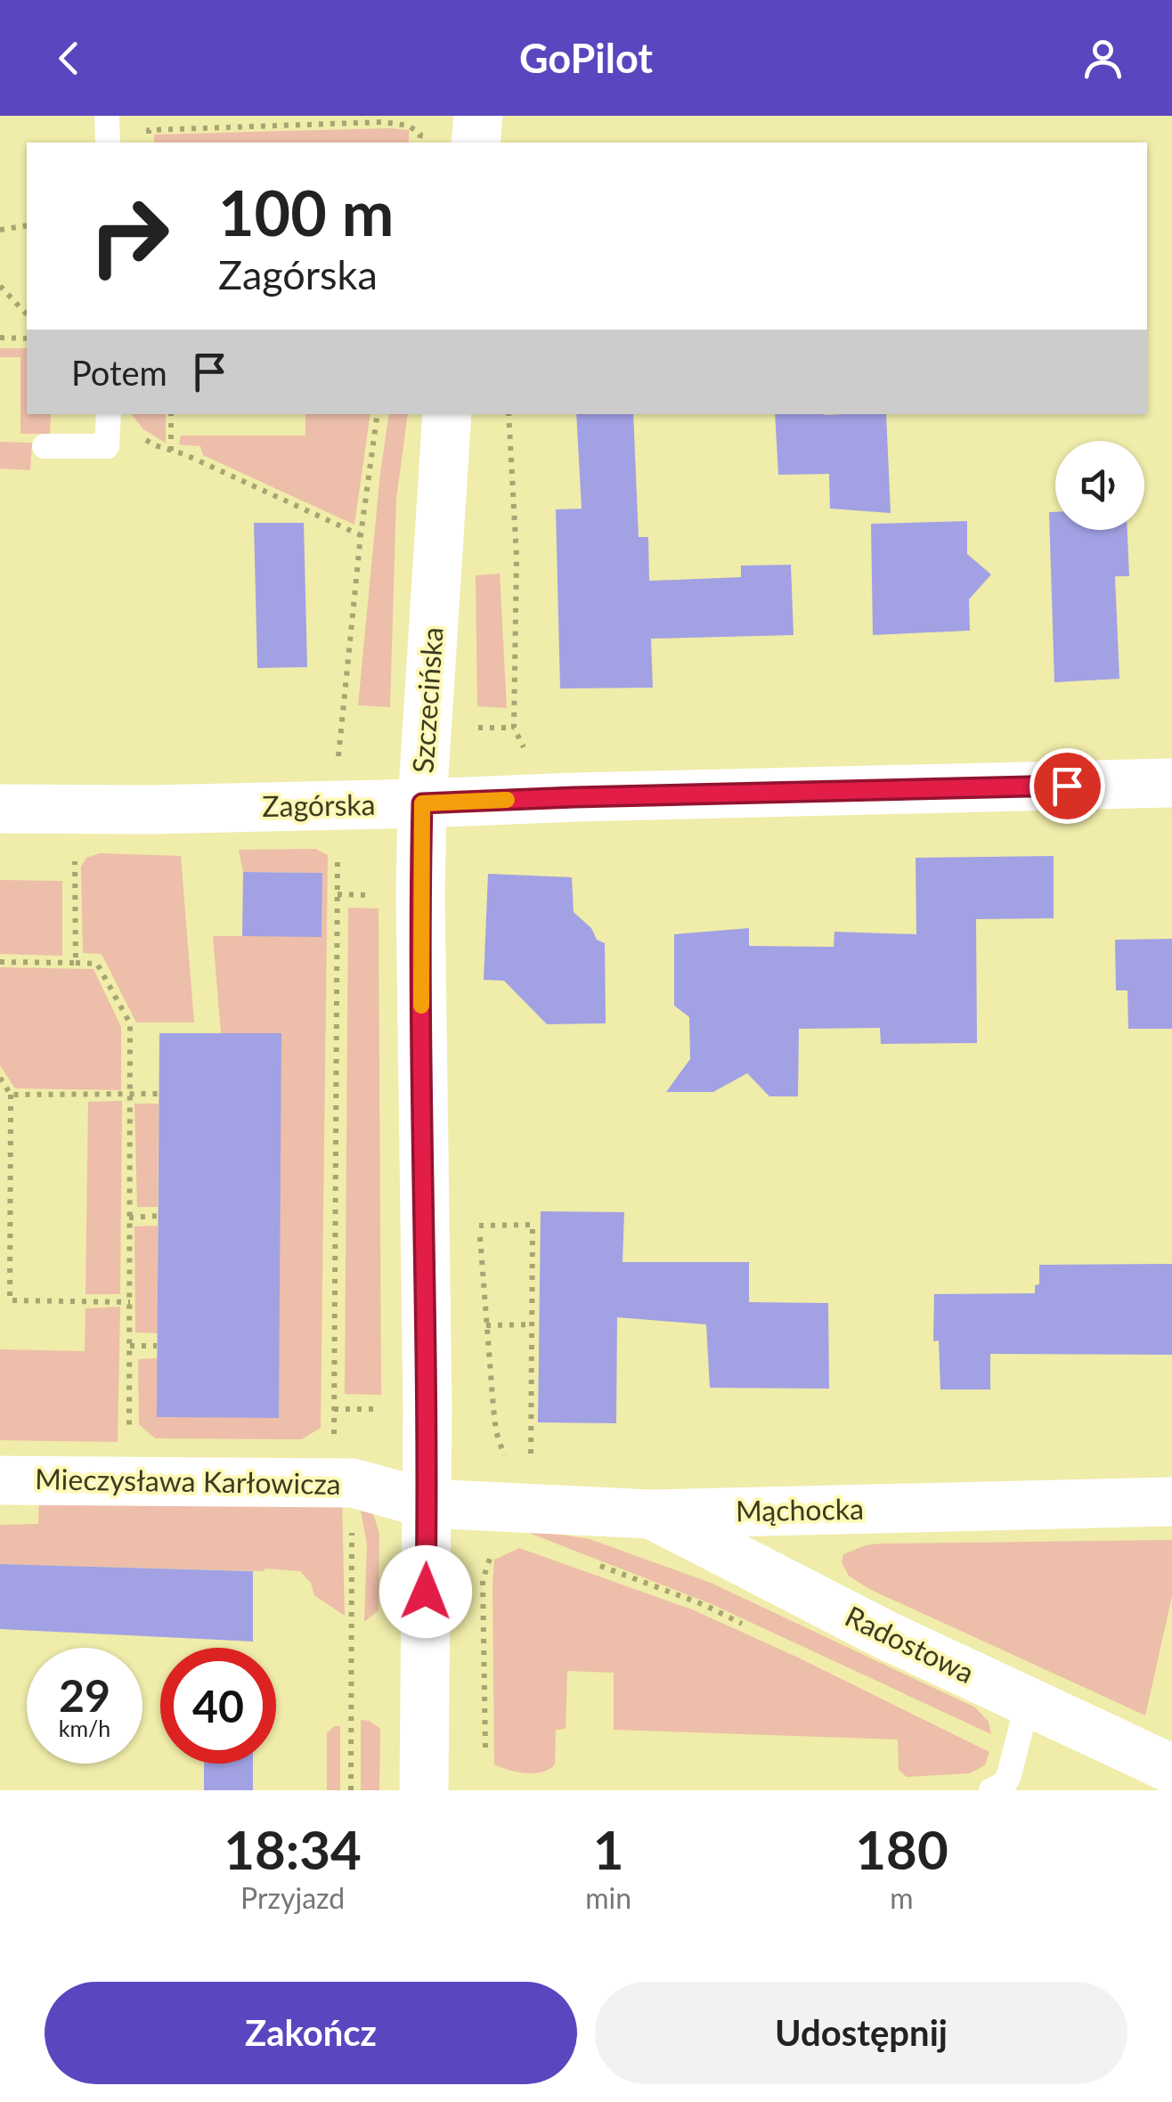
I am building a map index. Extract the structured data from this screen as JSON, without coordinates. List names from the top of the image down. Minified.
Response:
{"streets":{"street":["Szczecińska","Zagórska","Mieczysława Karłowicza","Mąchocka","Radostowa"]},"crossings":[["Szczecińska","Zagórska"],["Szczecińska","Mieczysława Karłowicza"],["Szczecińska","Mąchocka"],["Mieczysława Karłowicza","Mąchocka"],["Mąchocka","Radostowa"]],"page":{"header":"GoPilot","turn":["100 m","Zagórska"],"then":"Potem","speed":"29 km/h","limit":"40","eta":["18:34","Przyjazd","1","min","180","m"],"buttons":["Zakończ","Udostępnij"]}}
